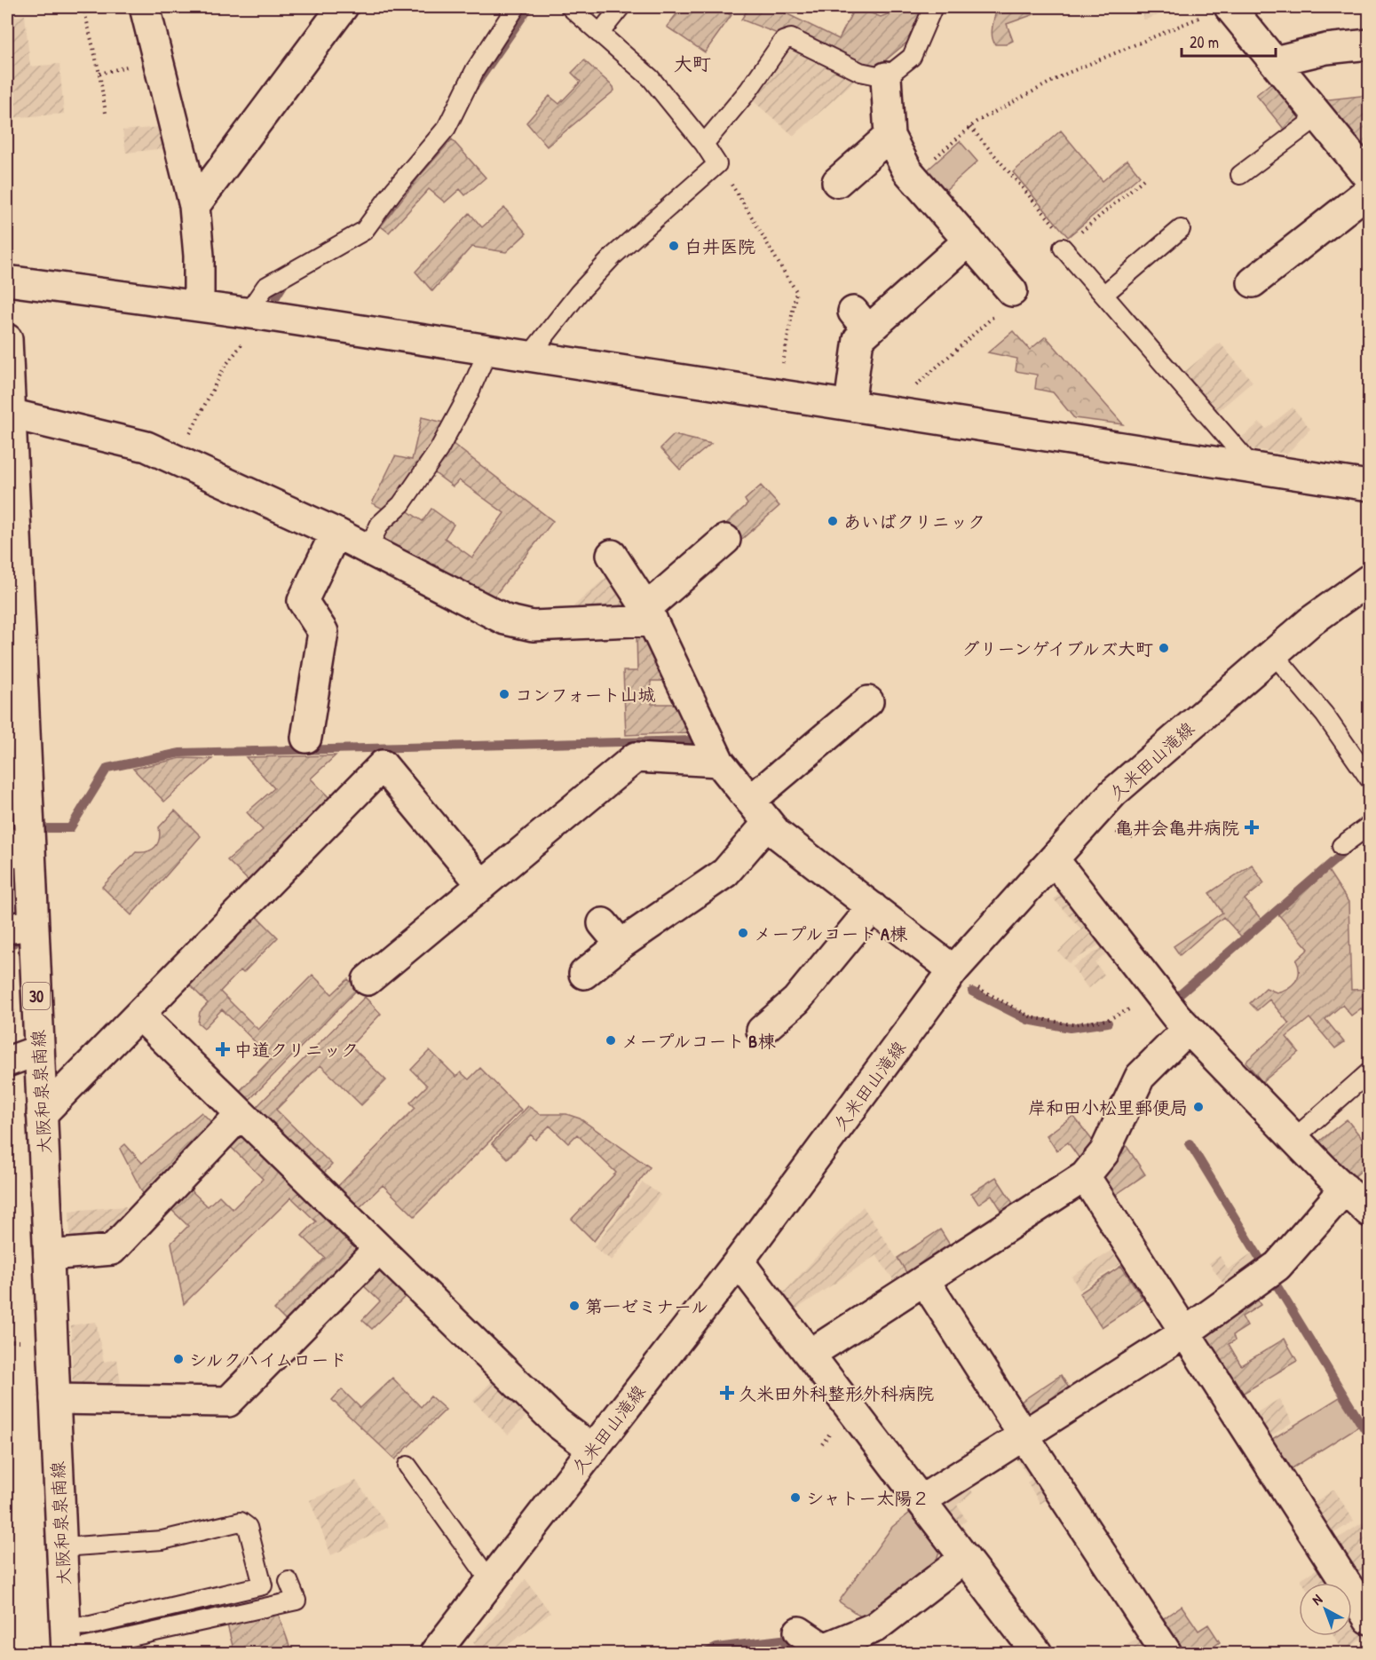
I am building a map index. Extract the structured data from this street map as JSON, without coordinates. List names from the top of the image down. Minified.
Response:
{"streets":{"street":["久米田山滝線","30","大阪和泉泉南線"]},"districts":["大町"],"places":{"other":["白井医院","あいばクリニック","グリーンゲイブルズ大町","コンフォート山城","メープルコート A棟","メープルコート B棟","岸和田小松里郵便局","第一ゼミナール","シルクハイムロード","シャトー太陽２"],"health":["亀井会亀井病院","中道クリニック","久米田外科整形外科病院"]},"scale_bar":"20 m","north":"top left"}
